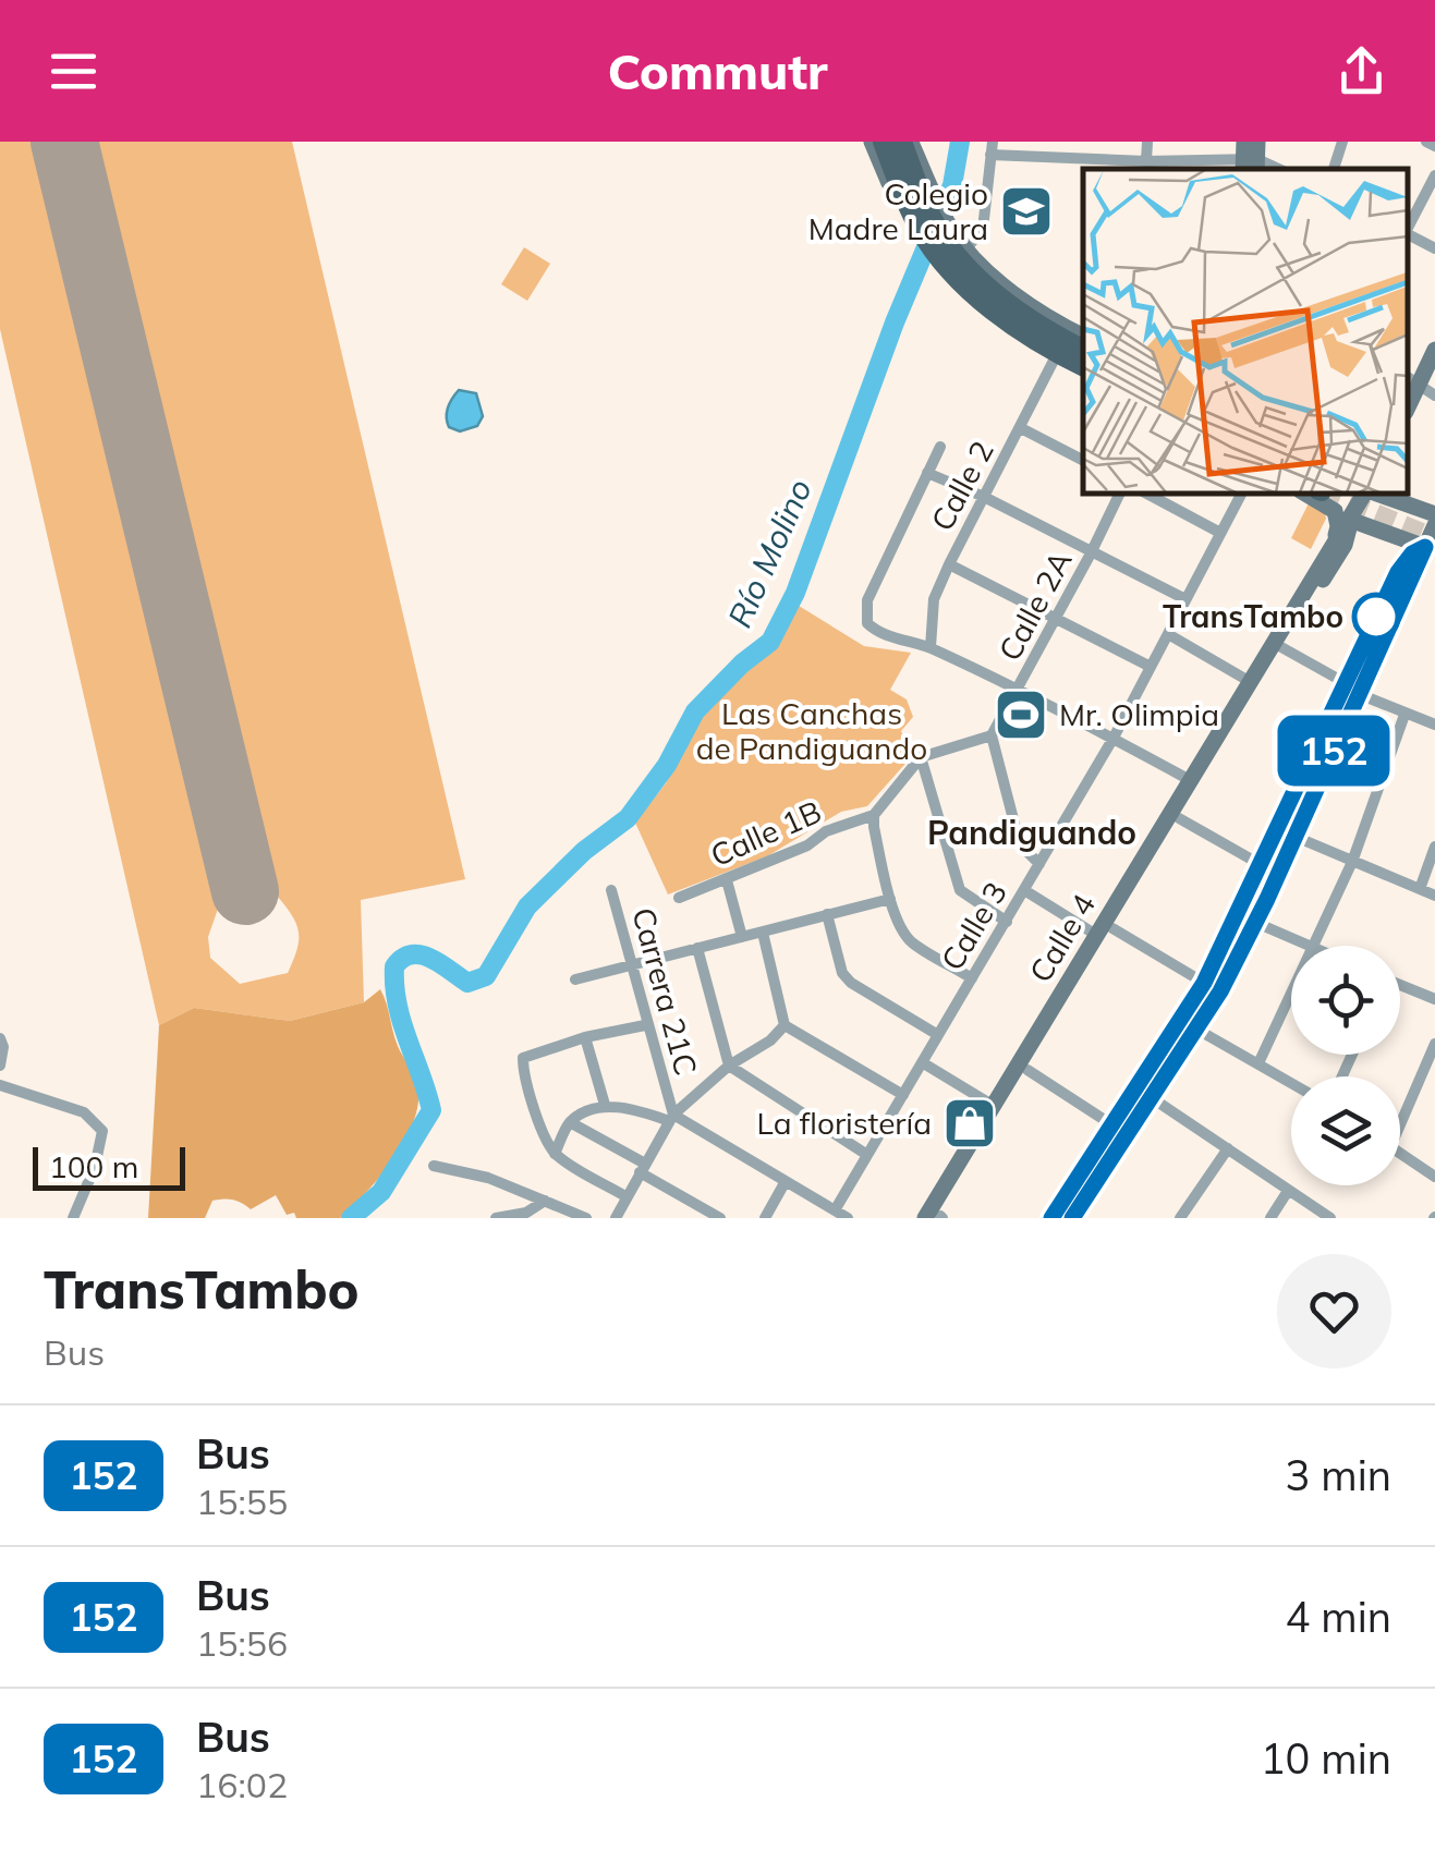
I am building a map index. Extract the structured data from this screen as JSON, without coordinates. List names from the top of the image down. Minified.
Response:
{"streets":{"main road":["Calle 4"],"street":["Calle 2","Calle 2A","Calle 1B","Calle 3","Carrera 21C"]},"crossings":[["Calle 3","Carrera 21C"]],"districts":["Pandiguando"],"water":["Río Molino"],"parks":["Las Canchas de Pandiguando"],"places":{"school or university":["Colegio Madre Laura"],"other":["TransTambo"],"sports":["Mr. Olimpia"],"shop":["La floristería"]},"lines":["bus line 152"],"scale_bar":"100 m","page":{"header":"Commutr","on_map":"152","scale":"100 m","heading":["TransTambo","Bus"],"list":[{"mark":"152","name":"Bus","note":"15:55","value":"3 min"},{"mark":"152","name":"Bus","note":"15:56","value":"4 min"},{"mark":"152","name":"Bus","note":"16:02","value":"10 min"}]}}
